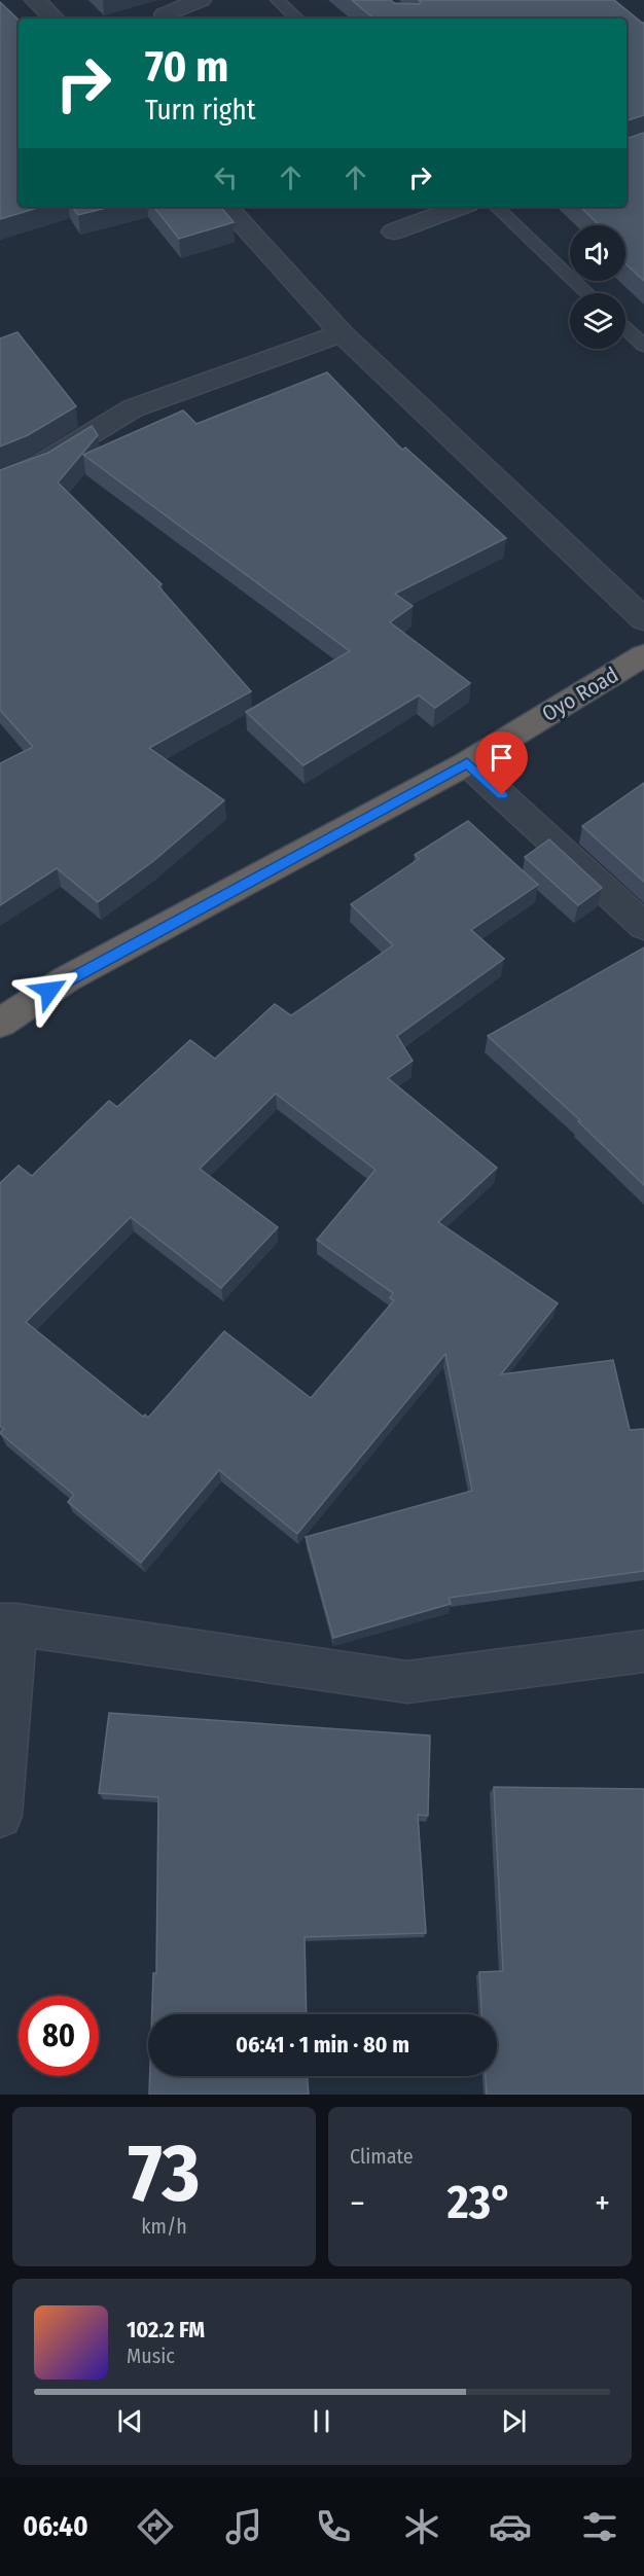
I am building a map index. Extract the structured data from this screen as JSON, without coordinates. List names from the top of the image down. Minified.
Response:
{"streets":{"highway":["Oyo Road"]},"page":{"turn":["70 m","Turn right"],"limit":"80","trip":"06:41 · 1 min · 80 m","tile":[["73","km/h"],"Climate"],"heat":["−","23°","+"],"song":["102.2 FM","Music"],"tabs":"06:40"}}
